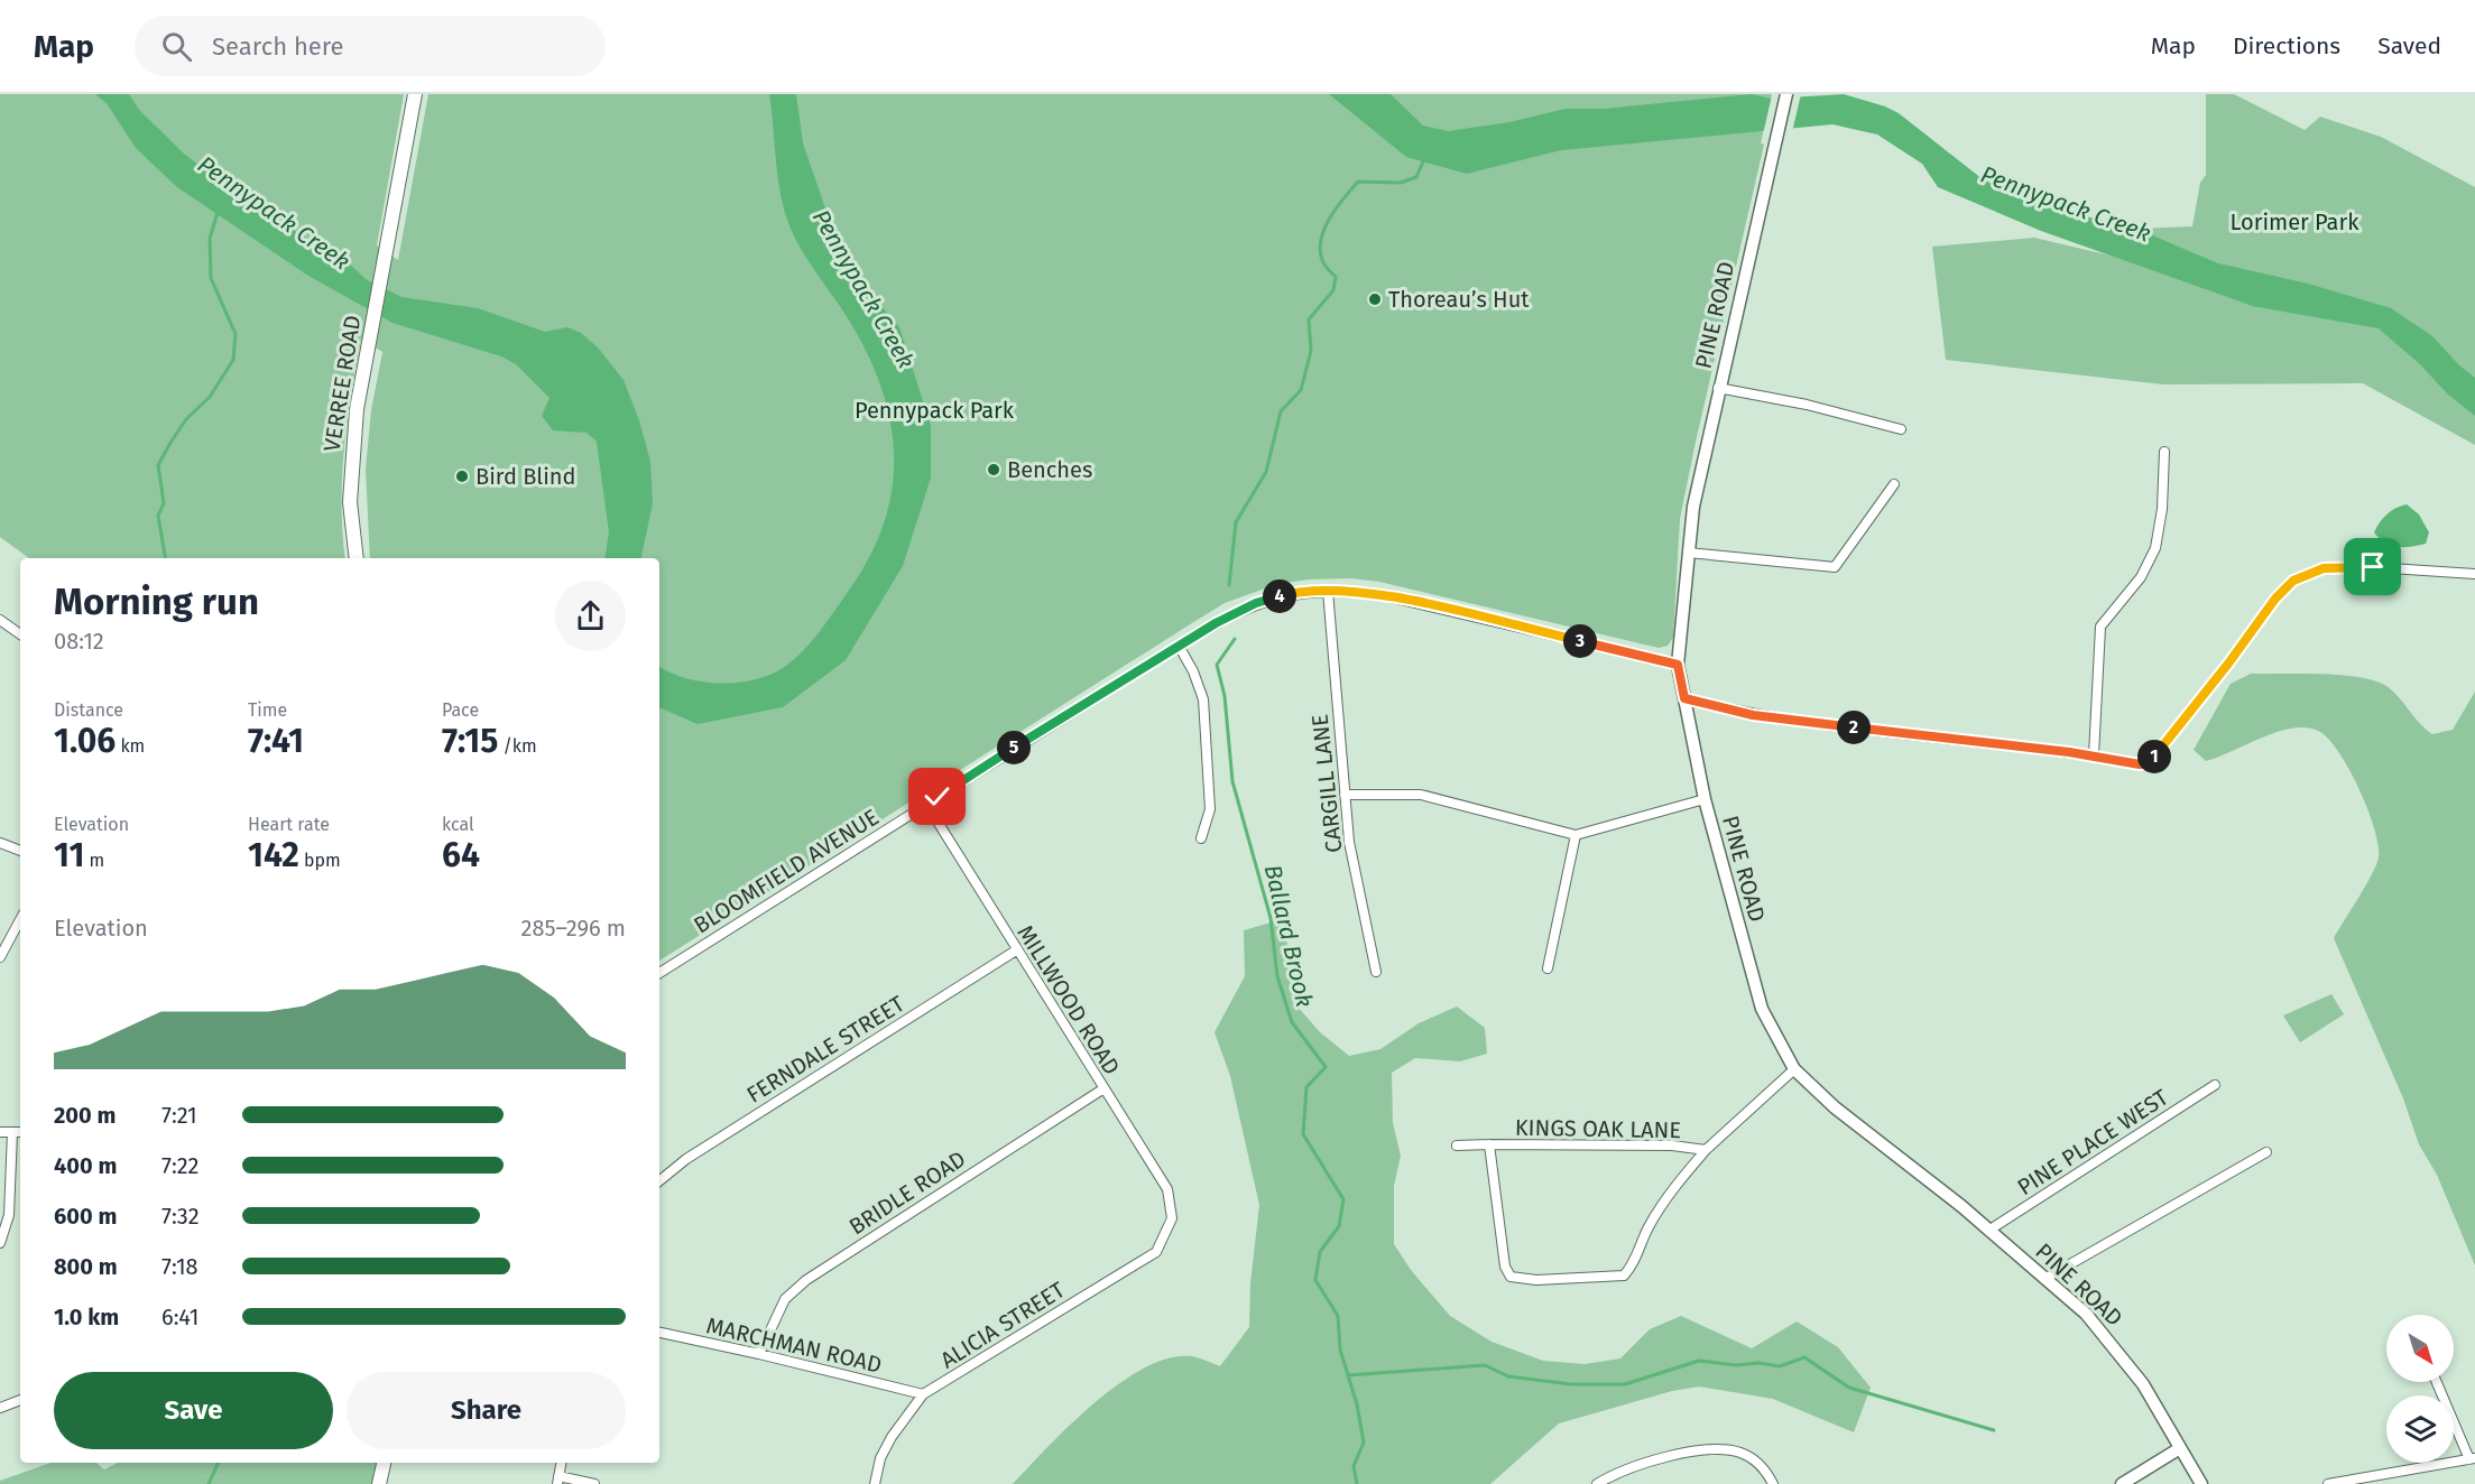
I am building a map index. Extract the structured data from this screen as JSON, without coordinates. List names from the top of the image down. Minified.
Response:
{"streets":{"main road":["VERREE ROAD"],"street":["PINE ROAD","CARGILL LANE","BLOOMFIELD AVENUE","MILLWOOD ROAD","FERNDALE STREET","KINGS OAK LANE","PINE PLACE WEST","BRIDLE ROAD","ALICIA STREET","MARCHMAN ROAD"]},"crossings":[["PINE ROAD","BLOOMFIELD AVENUE"],["PINE ROAD","KINGS OAK LANE"],["PINE ROAD","PINE PLACE WEST"],["CARGILL LANE","BLOOMFIELD AVENUE"],["BLOOMFIELD AVENUE","MILLWOOD ROAD"],["MILLWOOD ROAD","FERNDALE STREET"],["MILLWOOD ROAD","BRIDLE ROAD"],["MILLWOOD ROAD","ALICIA STREET"],["BRIDLE ROAD","MARCHMAN ROAD"],["ALICIA STREET","MARCHMAN ROAD"]],"water":["Pennypack Creek","Ballard Brook"],"parks":["Lorimer Park","Pennypack Park"],"places":["Thoreau’s Hut","Benches","Bird Blind"],"north":"bottom right","page":{"header":"Map","search":"Search here","nav":["Map","Directions","Saved"],"heading":["Morning run","08:12"],"pins":["4","3","2","5","1"],"stats":[["Distance","1.06 km"],["Time","7:41"],["Pace","7:15 /km"],["Elevation","11 m"],["Heart rate","142 bpm"],["kcal","64"]],"chart":["Elevation","285–296 m"],"list":[{"name":"200 m","note":"7:21"},{"name":"400 m","note":"7:22"},{"name":"600 m","note":"7:32"},{"name":"800 m","note":"7:18"},{"name":"1.0 km","note":"6:41"}],"buttons":["Save","Share"]}}
